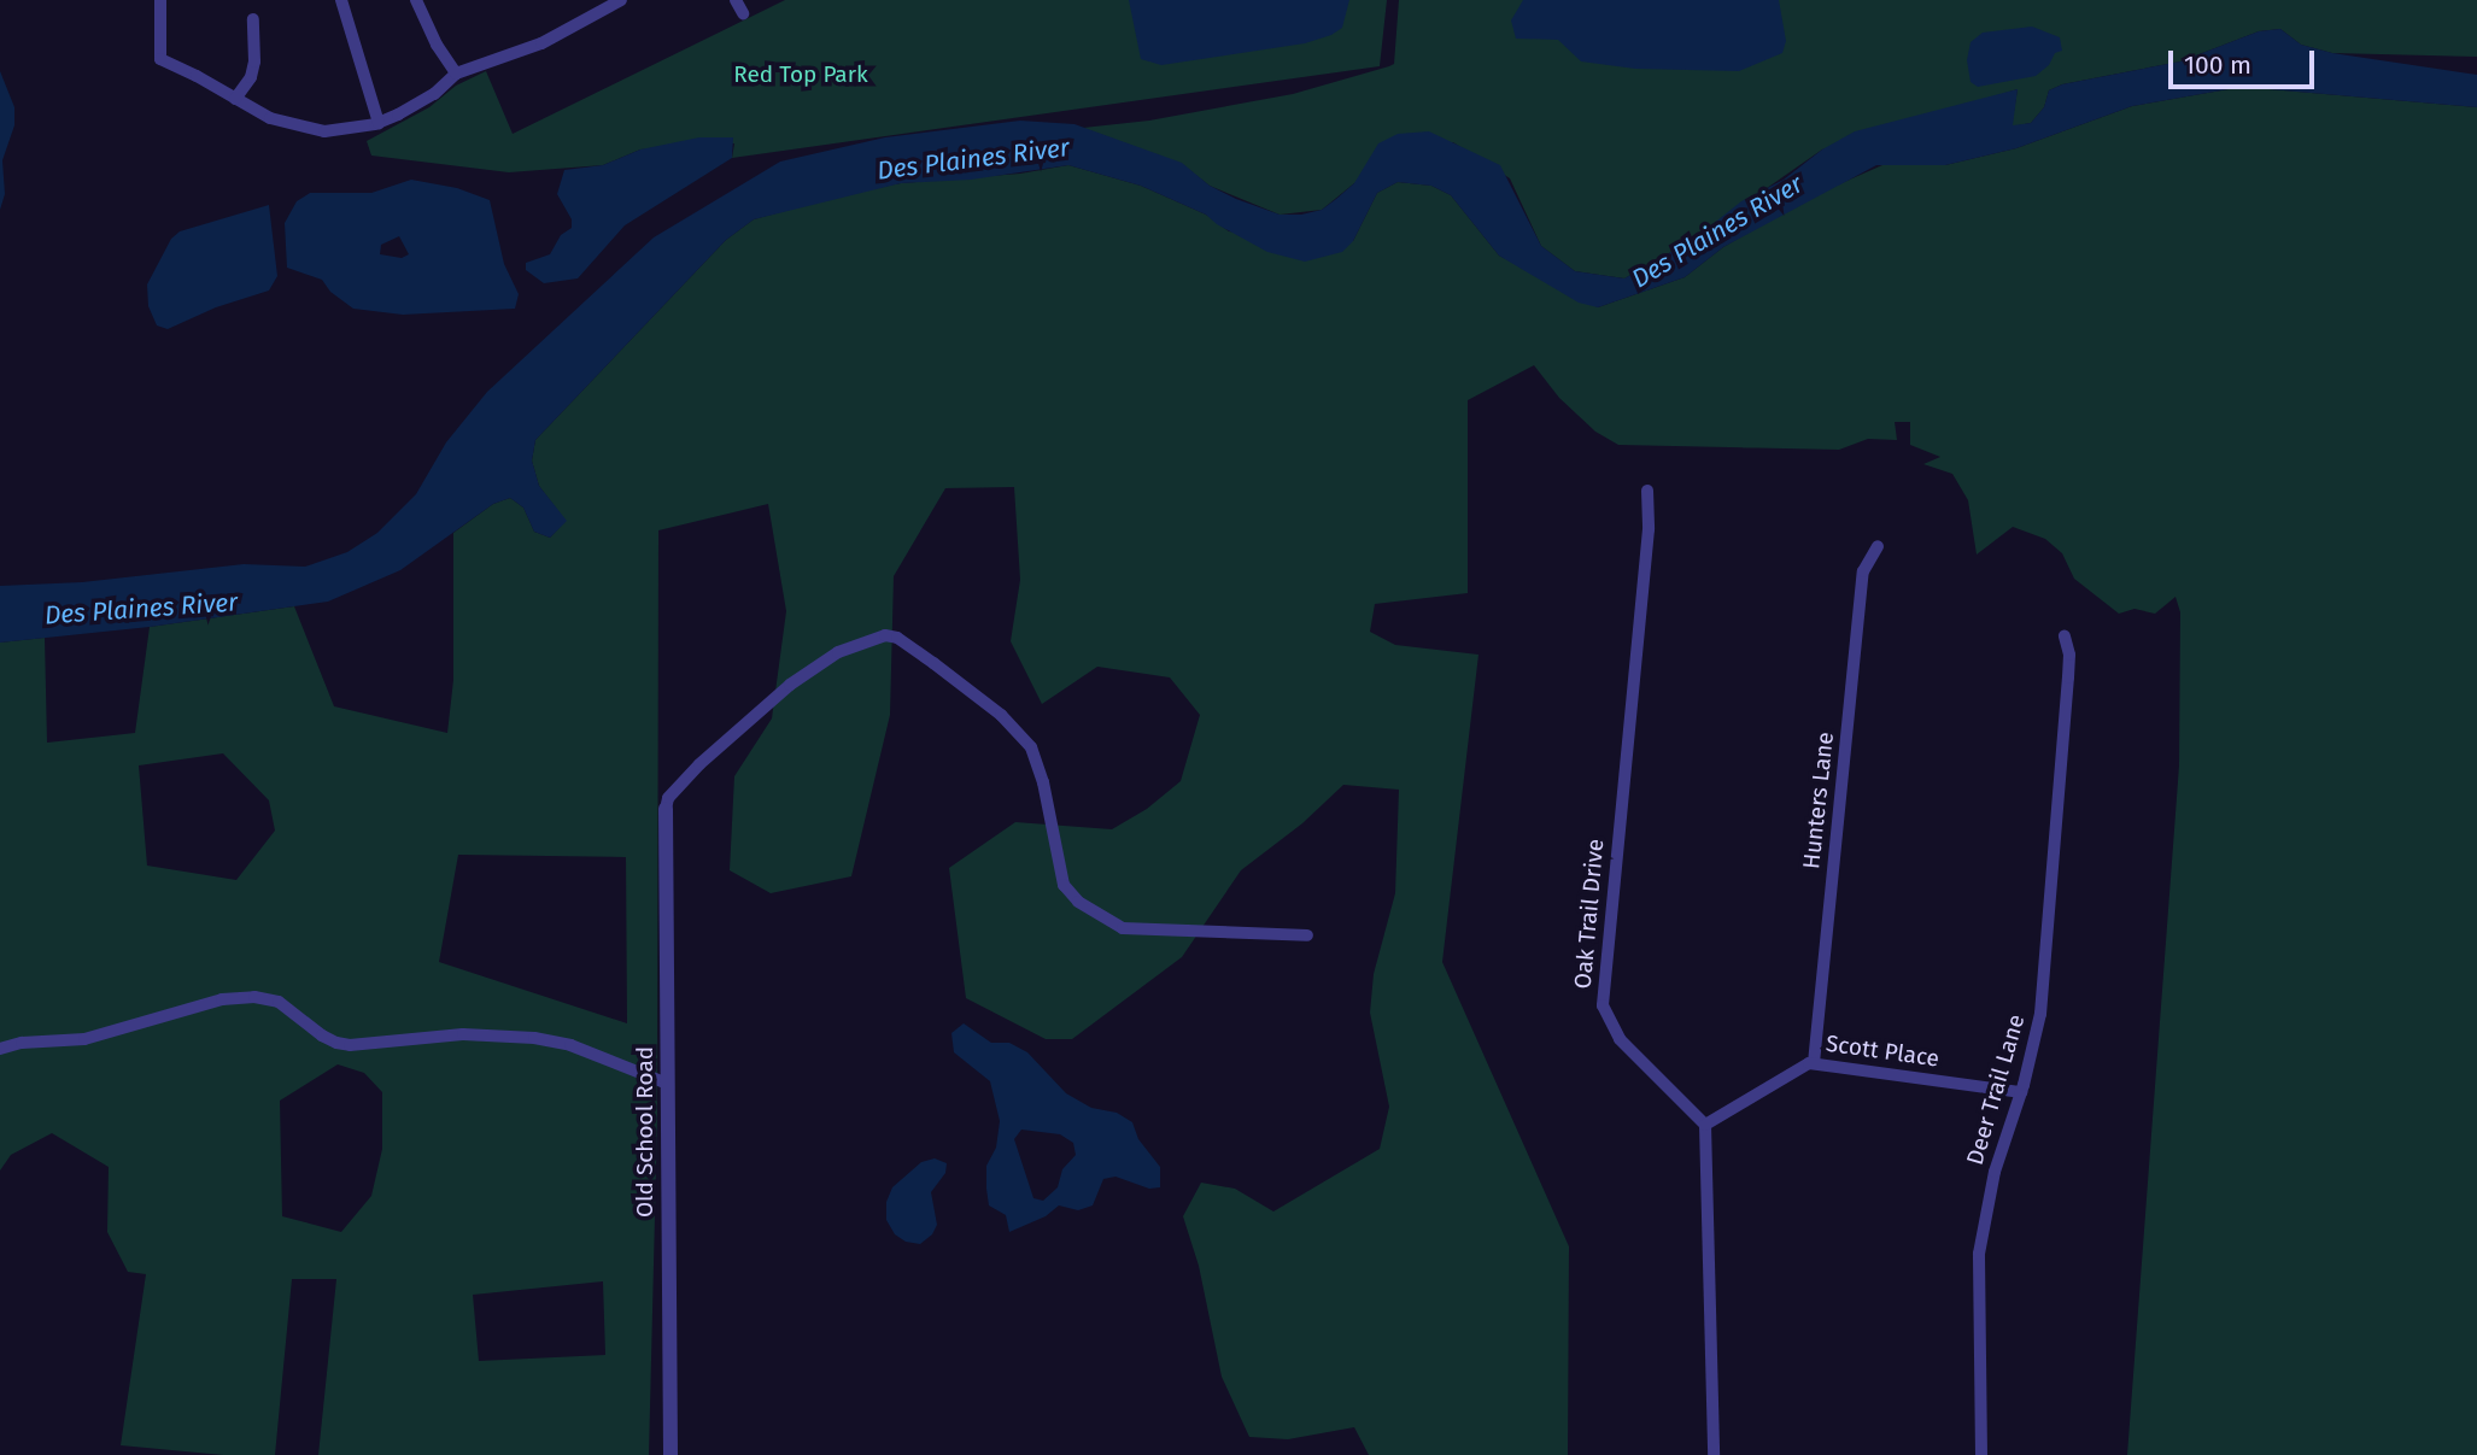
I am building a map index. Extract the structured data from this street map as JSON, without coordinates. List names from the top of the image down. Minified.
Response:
{"streets":{"street":["Hunters Lane","Oak Trail Drive","Scott Place","Deer Trail Lane","Old School Road"]},"crossings":[["Hunters Lane","Scott Place"],["Oak Trail Drive","Scott Place"],["Scott Place","Deer Trail Lane"]],"water":["Des Plaines River"],"parks":["Red Top Park"],"scale_bar":"100 m"}
